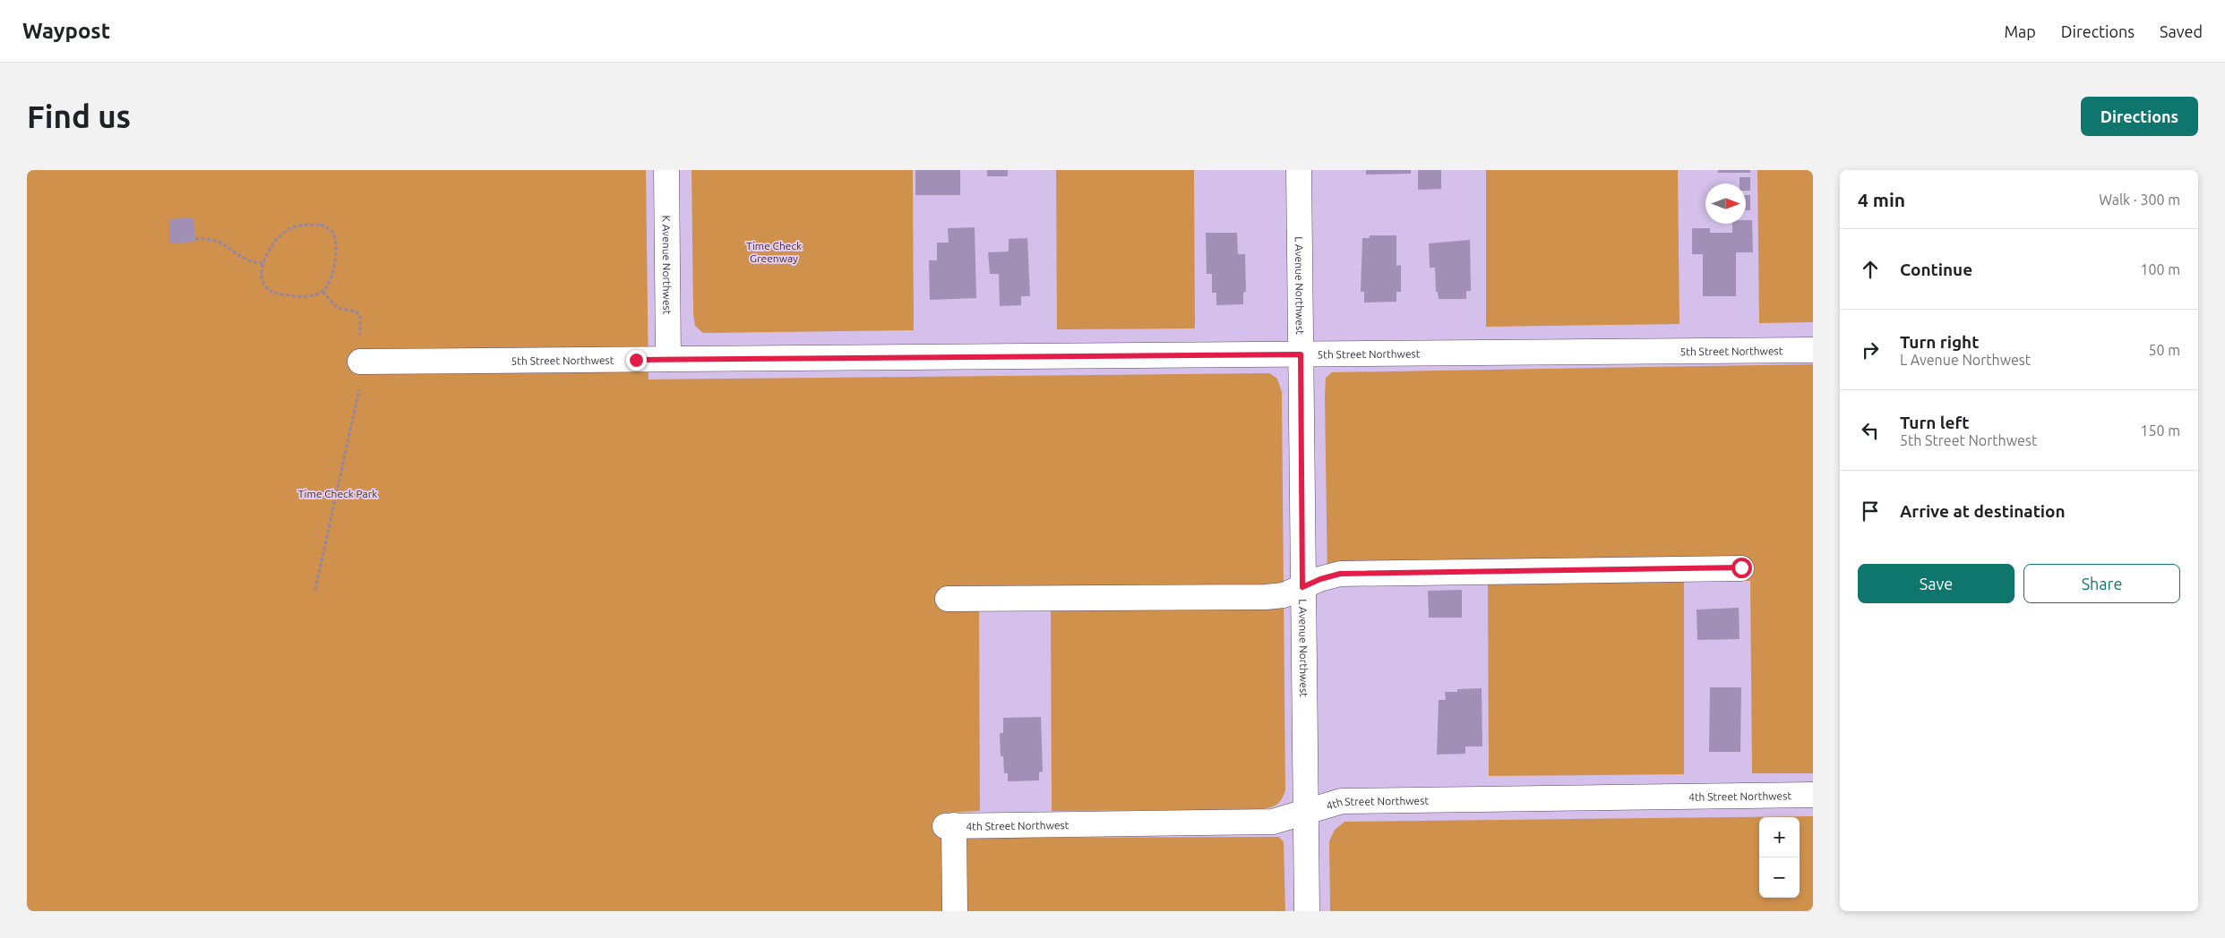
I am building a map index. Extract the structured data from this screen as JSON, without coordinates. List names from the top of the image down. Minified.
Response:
{"streets":{"street":["K Avenue Northwest","L Avenue Northwest","5th Street Northwest","4th Street Northwest"]},"crossings":[["K Avenue Northwest","5th Street Northwest"],["L Avenue Northwest","5th Street Northwest"],["L Avenue Northwest","4th Street Northwest"]],"parks":["Time Check Greenway","Time Check Park"],"north":"right","page":{"header":"Waypost","nav":["Map","Directions","Saved"],"buttons":["Directions",["Save","Share"]],"title":"Find us","heading":["4 min","Walk · 300 m"],"list":[["Continue","100 m"],["Turn right","L Avenue Northwest","50 m"],["Turn left","5th Street Northwest","150 m"],"Arrive at destination"],"map_buttons":["+","−"]}}
